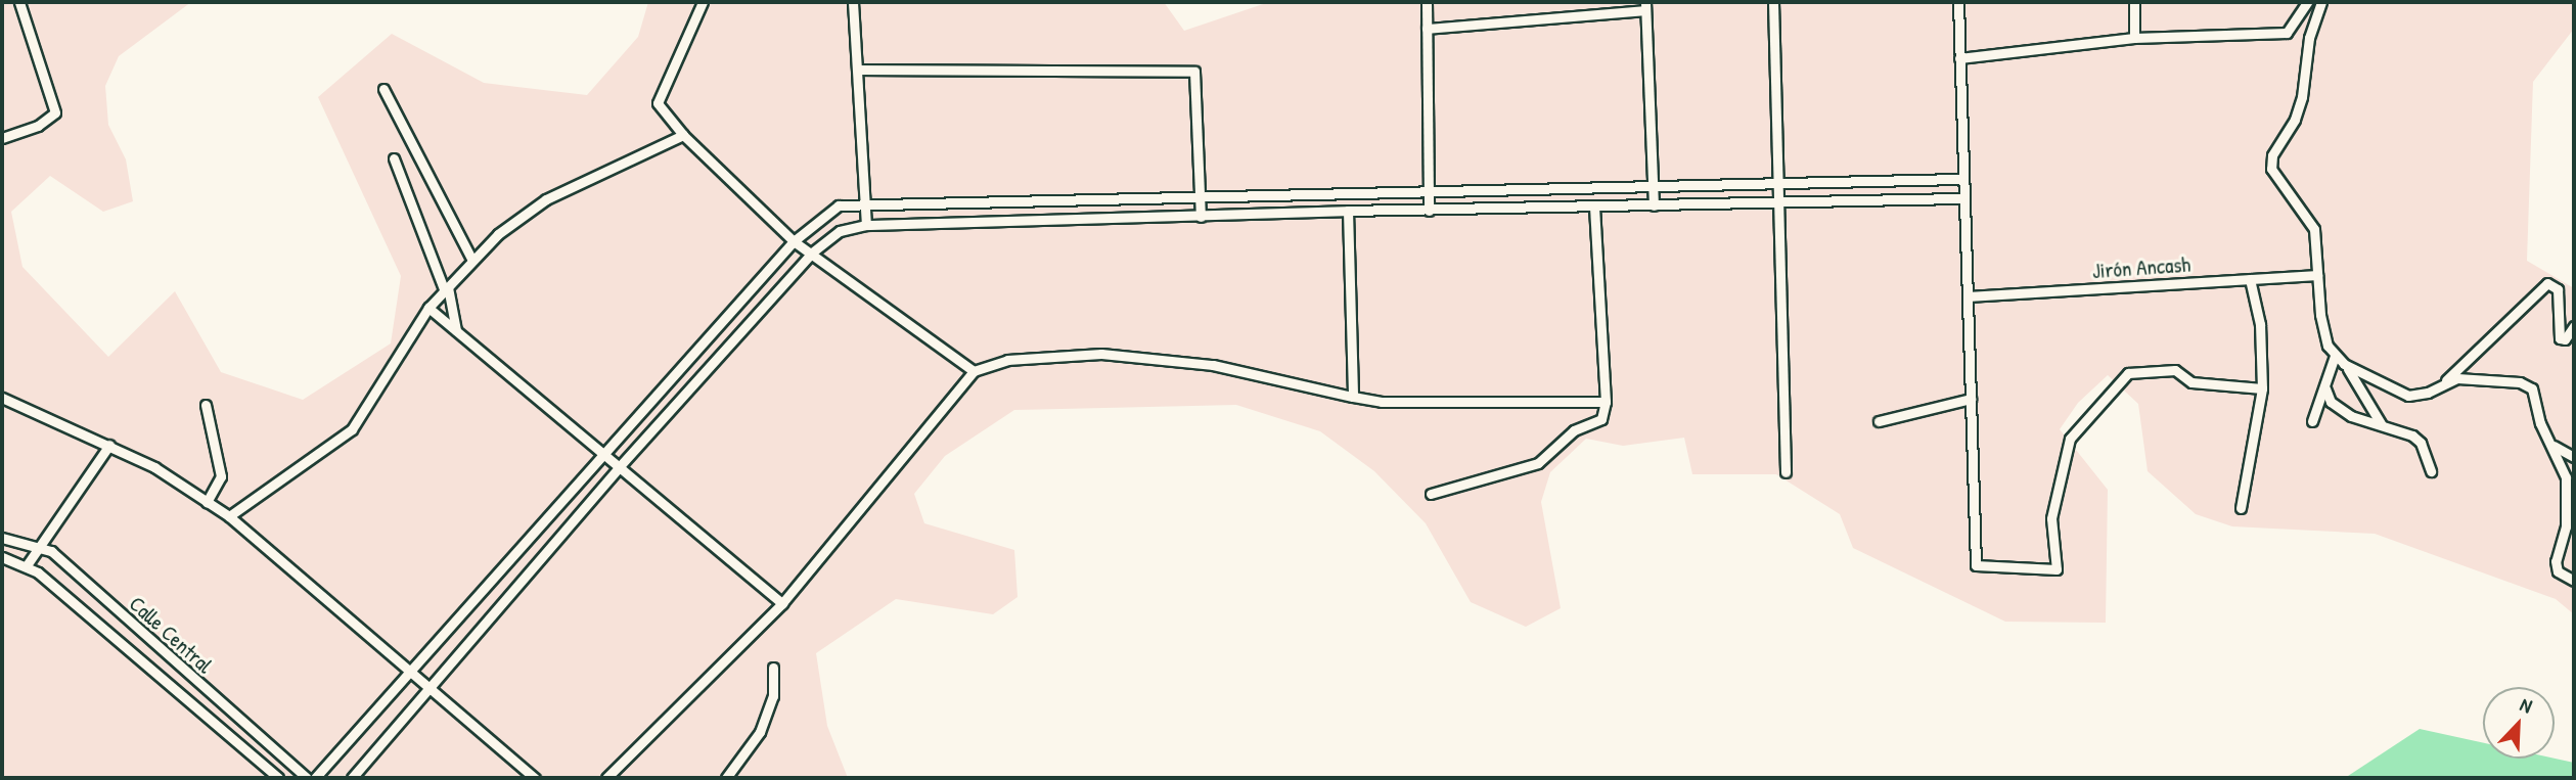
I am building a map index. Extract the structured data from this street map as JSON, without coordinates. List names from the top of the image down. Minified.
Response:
{"streets":{"street":["Jirón Ancash","Calle Central"]},"north":"top right"}
